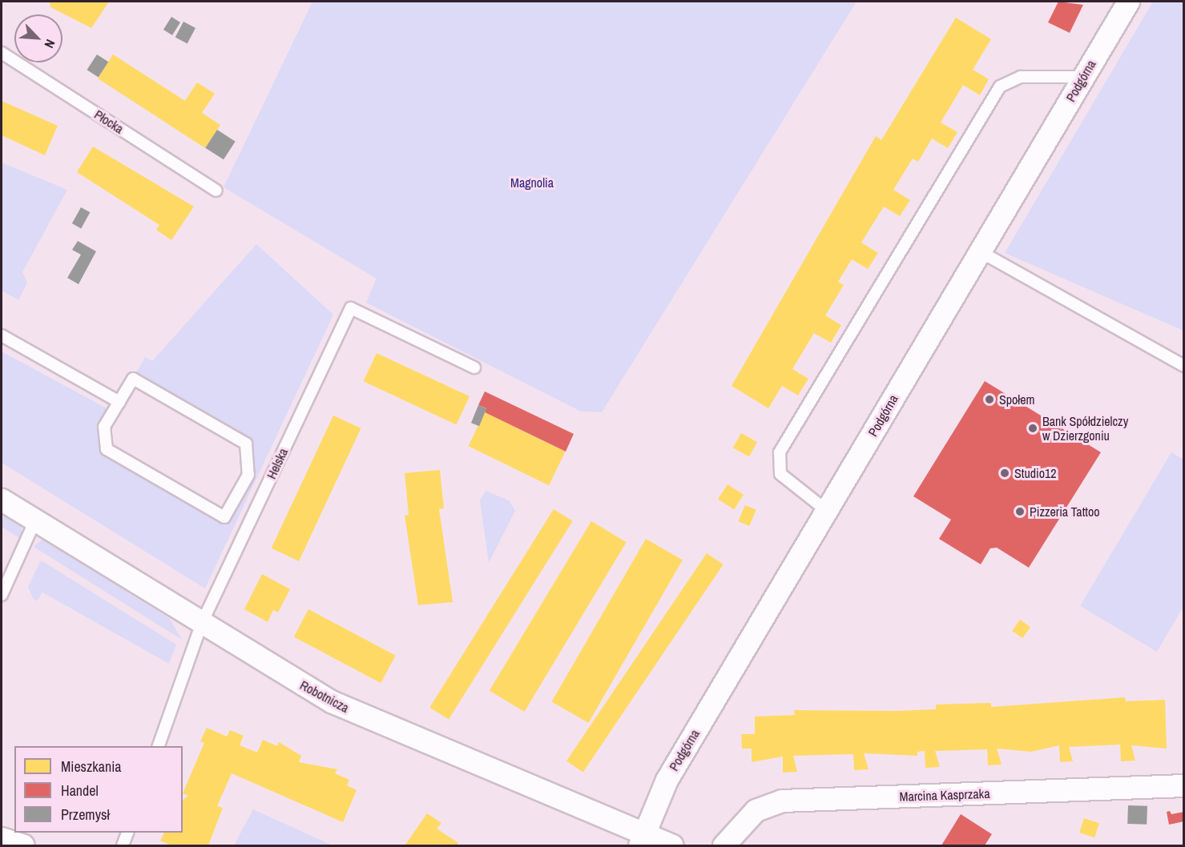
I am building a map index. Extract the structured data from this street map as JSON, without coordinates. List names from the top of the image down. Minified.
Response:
{"streets":{"street":["Podgórna","Robotnicza","Marcina Kasprzaka"],"lane":["Płocka","Helska"]},"crossings":[["Podgórna","Robotnicza"],["Helska","Robotnicza"]],"parks":["Magnolia"],"places":["Społem","Bank Spółdzielczy w Dzierzgoniu","Studio12","Pizzeria Tattoo"],"legend":["Mieszkania","Handel","Przemysł"],"north":"bottom right"}
